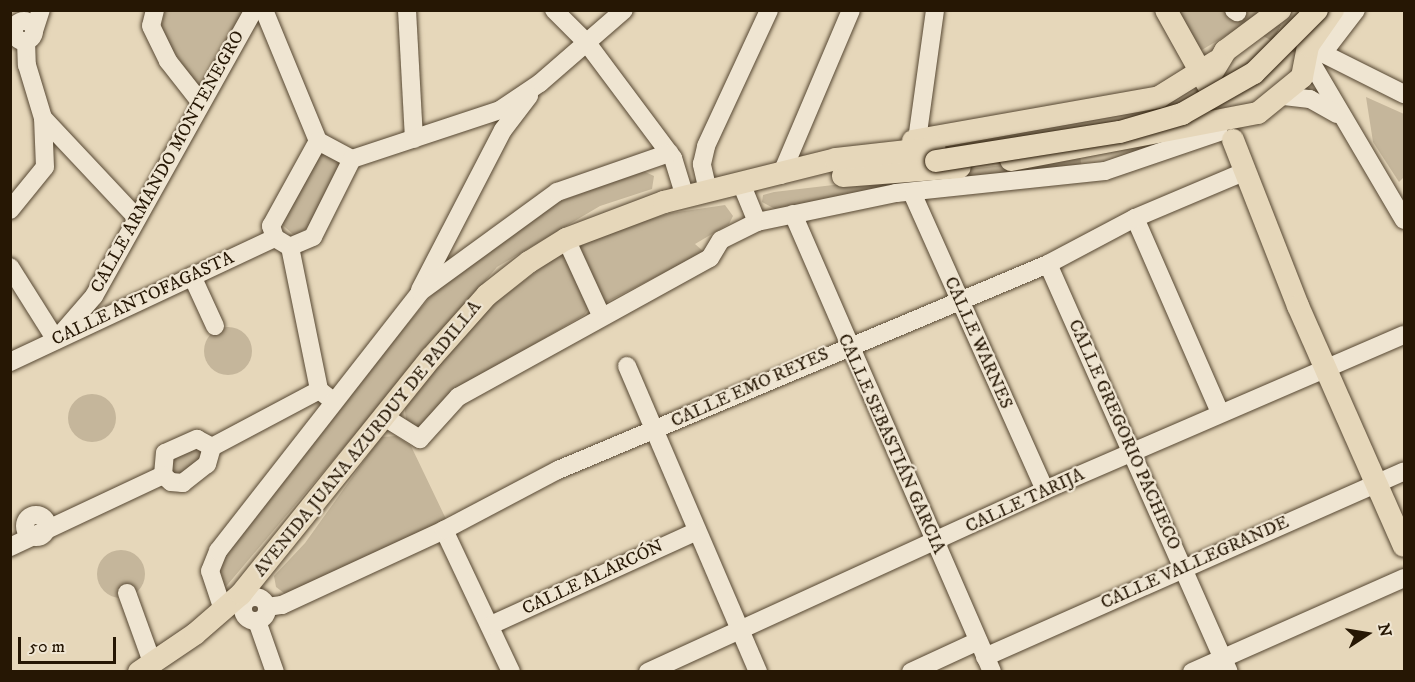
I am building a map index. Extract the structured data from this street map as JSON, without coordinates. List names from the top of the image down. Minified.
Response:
{"streets":{"main road":["AVENIDA JUANA AZURDUY DE PADILLA"],"street":["CALLE ARMANDO MONTENEGRO","CALLE ANTOFAGASTA","CALLE WARNES","CALLE EMO REYES","CALLE GREGORIO PACHECO","CALLE SEBASTIÁN GARCIA","CALLE TARIJA","CALLE VALLEGRANDE","CALLE ALARCÓN"]},"crossings":[["CALLE ARMANDO MONTENEGRO","CALLE ANTOFAGASTA"],["CALLE WARNES","CALLE EMO REYES"],["CALLE WARNES","CALLE TARIJA"],["CALLE EMO REYES","CALLE GREGORIO PACHECO"],["CALLE EMO REYES","AVENIDA JUANA AZURDUY DE PADILLA"],["CALLE EMO REYES","CALLE SEBASTIÁN GARCIA"],["CALLE GREGORIO PACHECO","CALLE TARIJA"],["CALLE GREGORIO PACHECO","CALLE VALLEGRANDE"],["CALLE SEBASTIÁN GARCIA","CALLE TARIJA"],["CALLE SEBASTIÁN GARCIA","CALLE VALLEGRANDE"]],"scale_bar":"50 m","north":"right"}
